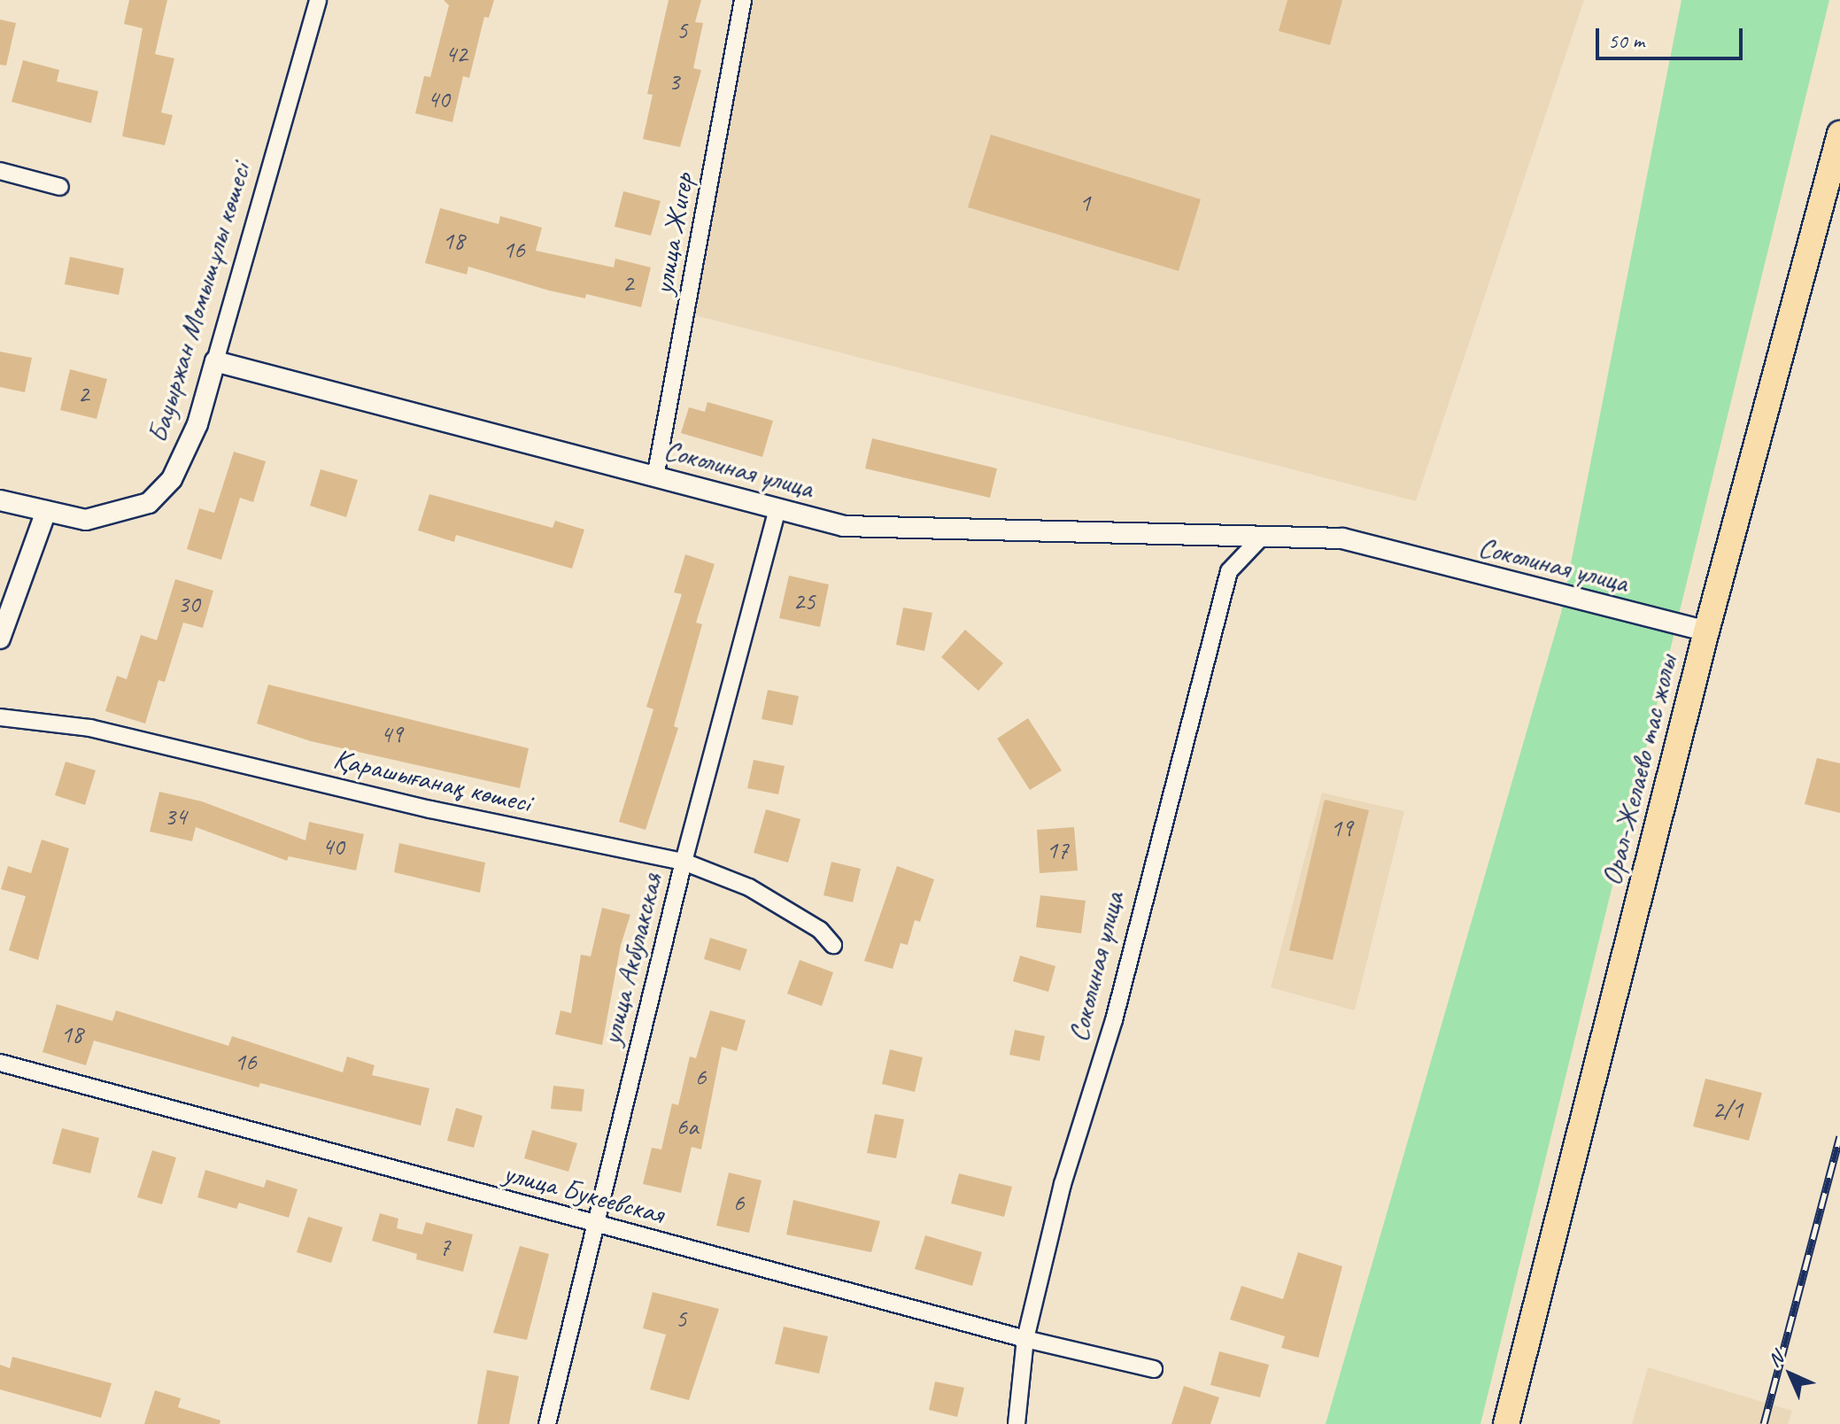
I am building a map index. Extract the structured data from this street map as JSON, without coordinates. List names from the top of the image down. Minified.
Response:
{"streets":{"main road":["Орал-Желаево тас жолы"],"street":["улица Жигер","Бауыржан Момышұлы көшесі","Соколиная улица","Қарашығанақ көшесі","улица Акбулакская","улица Букеевская"]},"crossings":[["улица Жигер","Соколиная улица"],["Бауыржан Момышұлы көшесі","Соколиная улица"],["Соколиная улица","Орал-Желаево тас жолы"],["Соколиная улица","улица Акбулакская"],["Соколиная улица","улица Букеевская"],["Қарашығанақ көшесі","улица Акбулакская"],["улица Акбулакская","улица Букеевская"]],"house_numbers":["5","42","3","40","1","18","16","2","2","25","30","49","34","19","40","17","18","16","6","2/1","6а","6","7","5"],"scale_bar":"50 m","north":"top left"}
